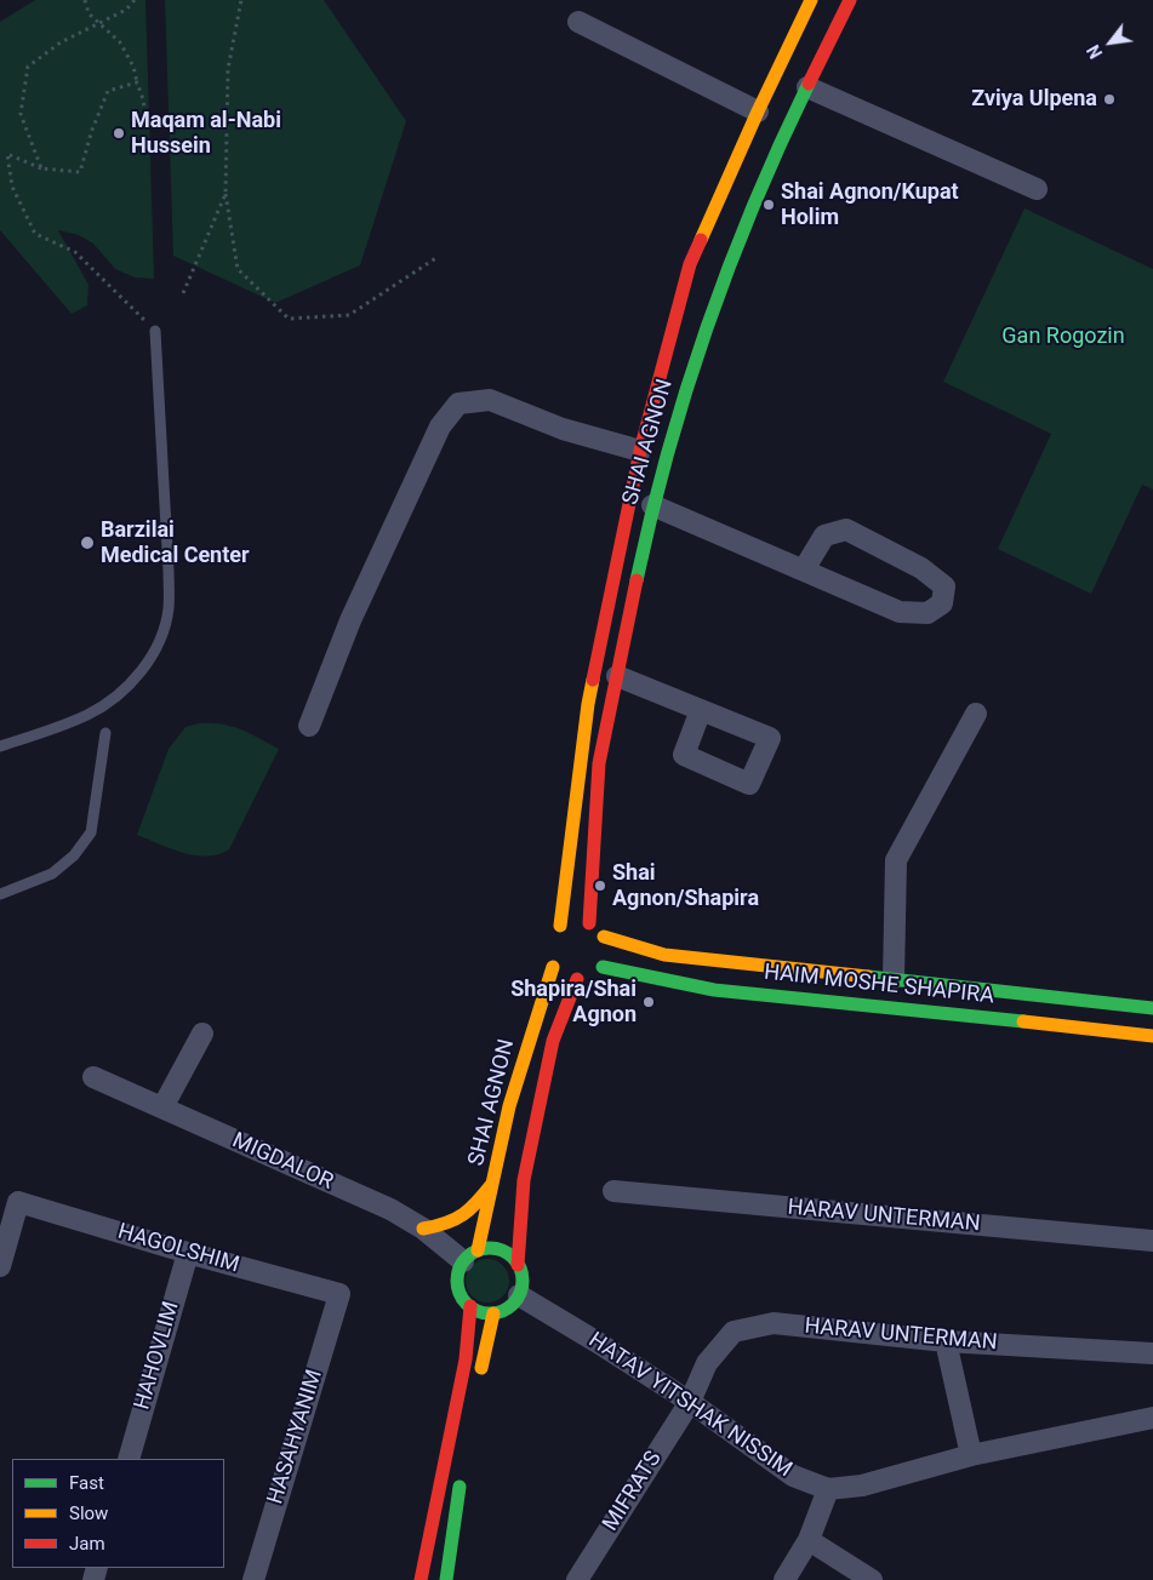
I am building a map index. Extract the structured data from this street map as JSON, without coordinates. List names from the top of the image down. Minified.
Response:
{"streets":{"street":["SHAI AGNON","HAIM MOSHE SHAPIRA","MIGDALOR","HARAV UNTERMAN","HAGOLSHIM","HAHOVLIM","HATAV YITSHAK NISSIM","HASAHYANIM","MIFRATS"]},"crossings":[["SHAI AGNON","MIGDALOR"],["SHAI AGNON","HATAV YITSHAK NISSIM"],["MIGDALOR","HATAV YITSHAK NISSIM"],["HARAV UNTERMAN","HATAV YITSHAK NISSIM"],["HARAV UNTERMAN","MIFRATS"],["HAGOLSHIM","HAHOVLIM"],["HAGOLSHIM","HASAHYANIM"],["HATAV YITSHAK NISSIM","MIFRATS"]],"parks":["Gan Rogozin"],"places":["Zviya Ulpena","Maqam al-Nabi Hussein","Shai Agnon/Kupat Holim","Barzilai Medical Center","Shai Agnon/Shapira","Shapira/Shai Agnon"],"legend":["Fast","Slow","Jam"],"north":"bottom left"}
